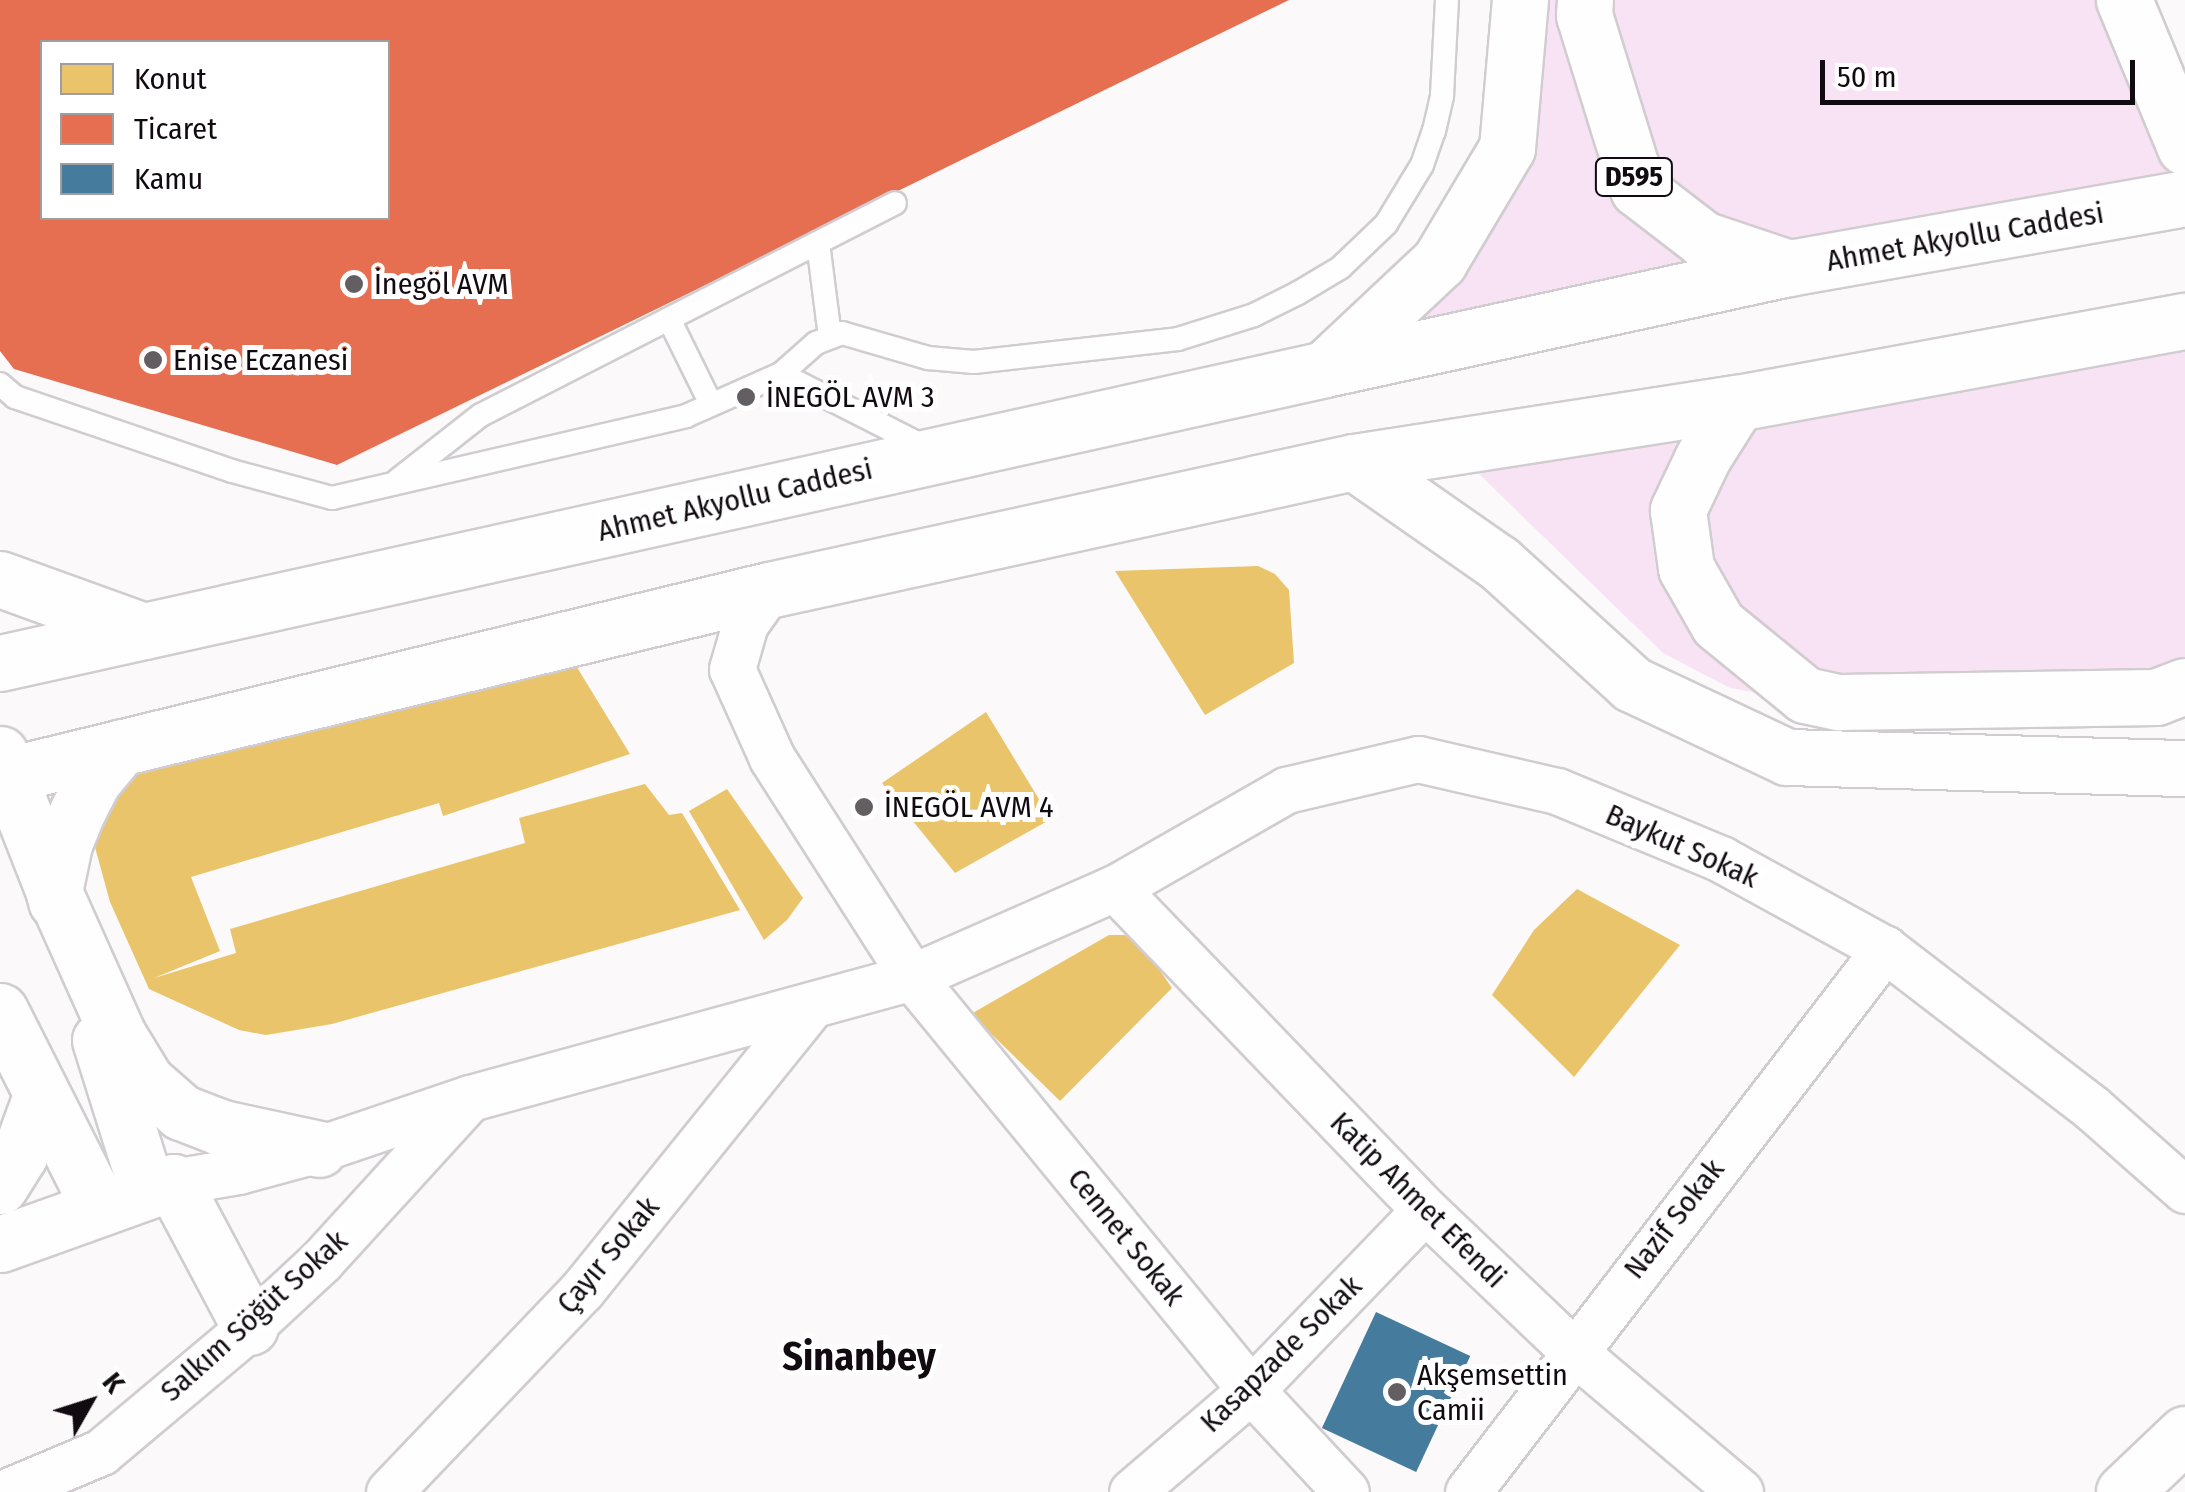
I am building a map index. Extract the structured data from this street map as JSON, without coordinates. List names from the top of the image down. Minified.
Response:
{"streets":{"main road":["D595","Ahmet Akyollu Caddesi"],"street":["Baykut Sokak","Katip Ahmet Efendi","Nazif Sokak","Cennet Sokak","Çayır Sokak","Salkım Söğüt Sokak","Kasapzade Sokak"]},"crossings":[["D595","Ahmet Akyollu Caddesi"],["Baykut Sokak","Katip Ahmet Efendi"],["Baykut Sokak","Nazif Sokak"],["Baykut Sokak","Cennet Sokak"],["Baykut Sokak","Çayır Sokak"],["Baykut Sokak","Salkım Söğüt Sokak"],["Katip Ahmet Efendi","Nazif Sokak"],["Katip Ahmet Efendi","Kasapzade Sokak"],["Cennet Sokak","Kasapzade Sokak"]],"districts":["Sinanbey"],"places":["İnegöl AVM","Enise Eczanesi","İNEGÖL AVM 3","İNEGÖL AVM 4","Akşemsettin Camii"],"legend":["Konut","Ticaret","Kamu"],"scale_bar":"50 m","north":"top right"}
